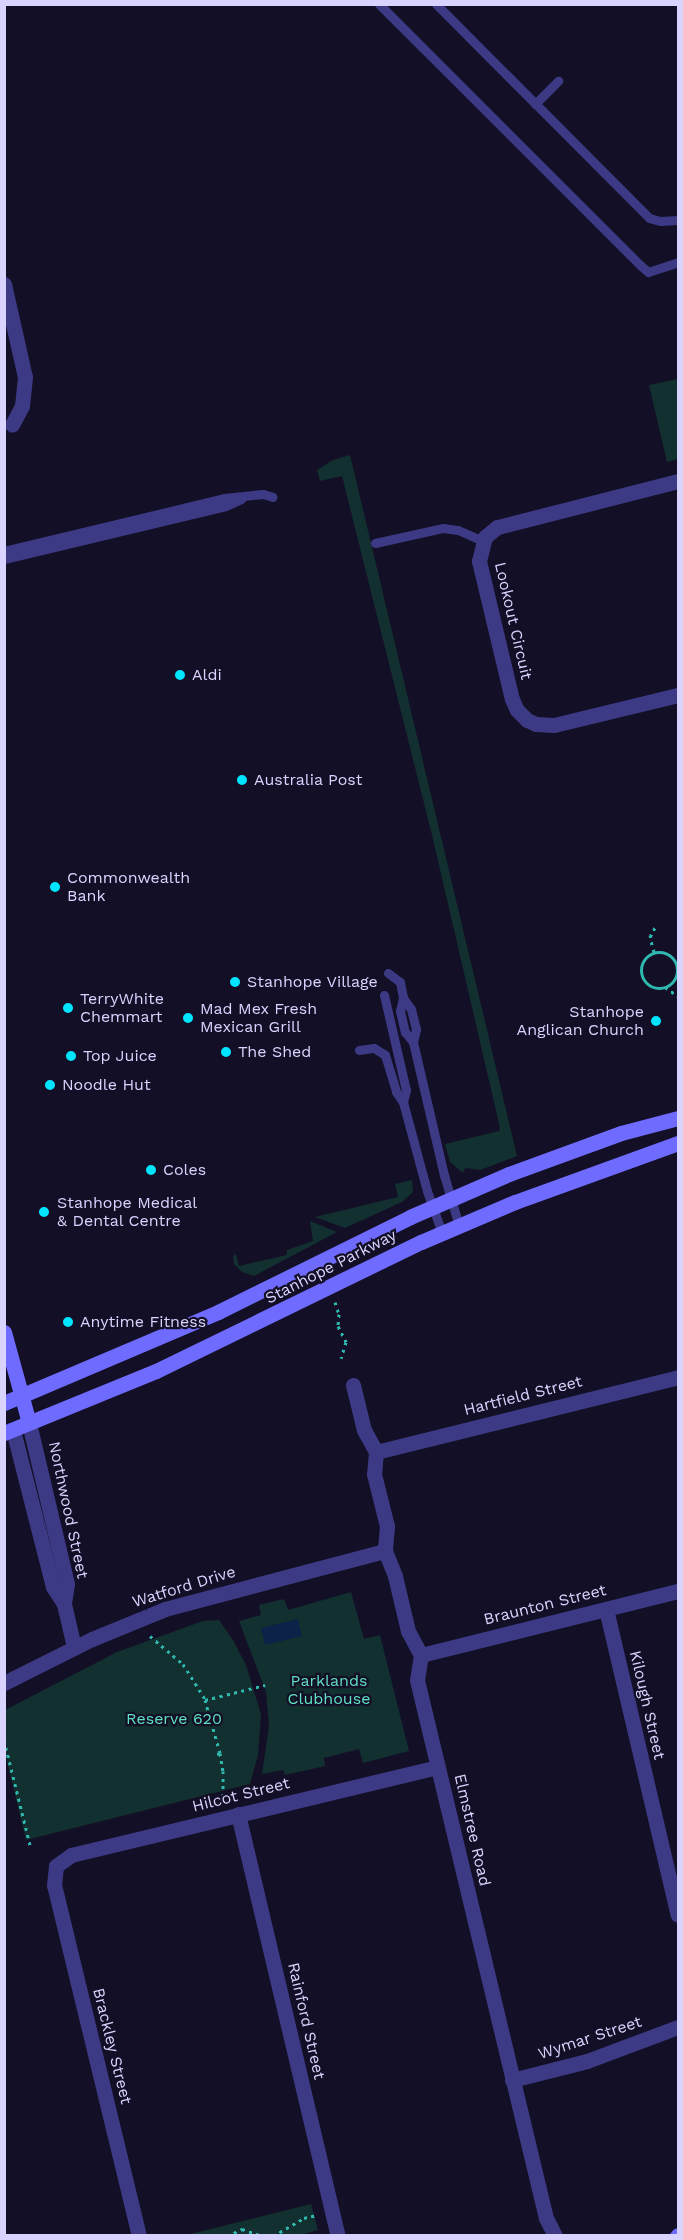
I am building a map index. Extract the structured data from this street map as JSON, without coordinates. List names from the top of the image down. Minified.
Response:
{"streets":{"main road":["Stanhope Parkway"],"street":["Lookout Circuit","Hartfield Street","Northwood Street","Watford Drive","Braunton Street","Kilough Street","Hilcot Street","Elmstree Road","Rainford Street","Wymar Street","Brackley Street"]},"crossings":[["Stanhope Parkway","Northwood Street"],["Northwood Street","Watford Drive"],["Braunton Street","Kilough Street"],["Braunton Street","Elmstree Road"],["Hilcot Street","Elmstree Road"],["Hilcot Street","Rainford Street"],["Hilcot Street","Brackley Street"],["Elmstree Road","Wymar Street"]],"parks":["Parklands Clubhouse","Reserve 620"],"places":["Aldi","Australia Post","Commonwealth Bank","Stanhope Village","TerryWhite Chemmart","Mad Mex Fresh Mexican Grill","Stanhope Anglican Church","The Shed","Top Juice","Noodle Hut","Coles","Stanhope Medical & Dental Centre","Anytime Fitness"]}
